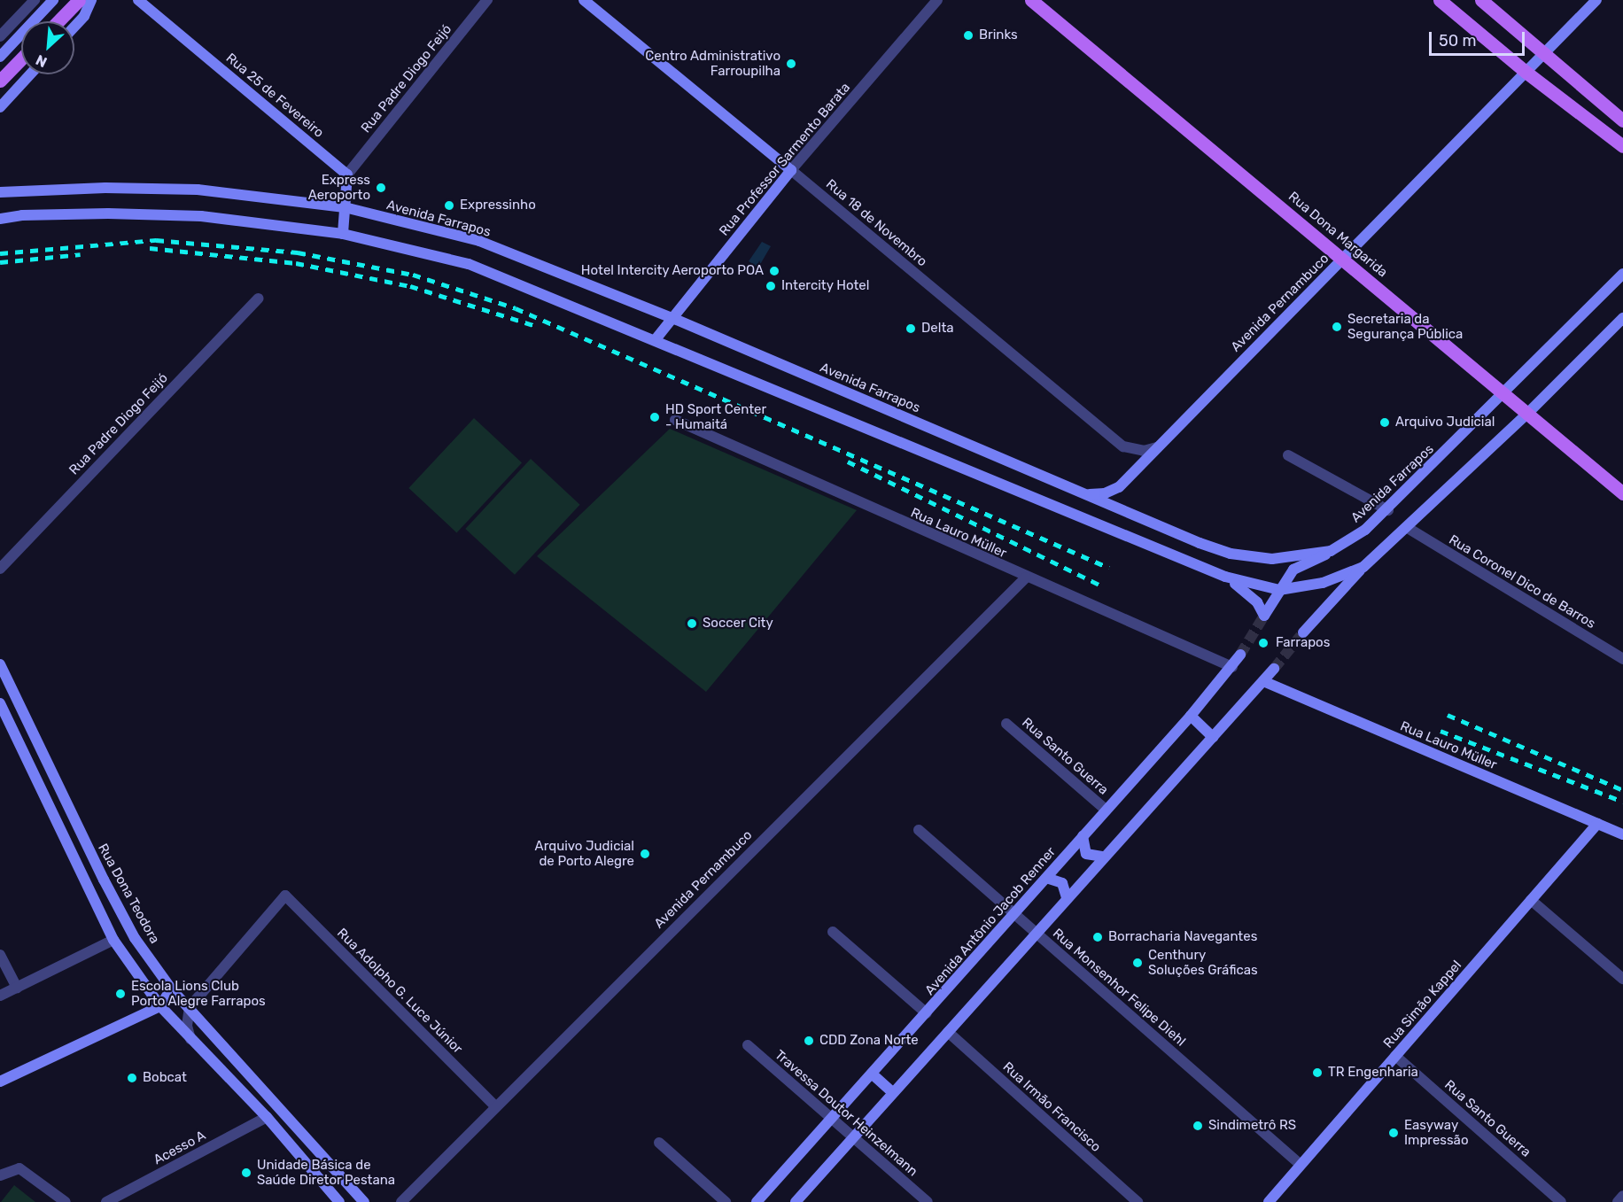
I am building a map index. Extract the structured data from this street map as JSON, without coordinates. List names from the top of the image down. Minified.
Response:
{"streets":{"main road":["Rua 25 de Fevereiro","Rua Professor Sarmento Barata","Avenida Farrapos","Rua 18 de Novembro","Rua Dona Margarida","Avenida Pernambuco","Rua Lauro Müller","Rua Dona Teodora","Avenida Antônio Jacob Renner","Rua Simão Kappel"],"street":["Rua Padre Diogo Feijó","Rua Coronel Dico de Barros","Rua Santo Guerra","Rua Monsenhor Felipe Diehl","Rua Adolpho G. Luce Júnior","Rua Irmão Francisco","Travessa Doutor Heinzelmann","Acesso A"]},"crossings":[["Rua Padre Diogo Feijó","Rua 25 de Fevereiro"],["Rua Professor Sarmento Barata","Avenida Farrapos"],["Rua Professor Sarmento Barata","Rua 18 de Novembro"],["Avenida Farrapos","Rua Dona Margarida"],["Avenida Farrapos","Avenida Pernambuco"],["Rua 18 de Novembro","Avenida Pernambuco"],["Rua Dona Margarida","Avenida Pernambuco"],["Avenida Pernambuco","Rua Lauro Müller"],["Avenida Pernambuco","Rua Adolpho G. Luce Júnior"],["Rua Lauro Müller","Avenida Antônio Jacob Renner"],["Rua Lauro Müller","Rua Simão Kappel"],["Rua Santo Guerra","Avenida Antônio Jacob Renner"],["Rua Santo Guerra","Rua Simão Kappel"],["Rua Dona Teodora","Rua Adolpho G. Luce Júnior"],["Avenida Antônio Jacob Renner","Rua Monsenhor Felipe Diehl"],["Avenida Antônio Jacob Renner","Travessa Doutor Heinzelmann"],["Rua Monsenhor Felipe Diehl","Rua Simão Kappel"]],"places":["Brinks","Centro Administrativo Farroupilha","Express Aeroporto","Expressinho","Hotel Intercity Aeroporto POA","Intercity Hotel","Secretaria da Segurança Pública","Delta","HD Sport Center - Humaitá","Arquivo Judicial","Soccer City","Farrapos","Arquivo Judicial de Porto Alegre","Borracharia Navegantes","Centhury Soluções Gráficas","Escola Lions Club Porto Alegre Farrapos","CDD Zona Norte","TR Engenharia","Bobcat","Sindimetrô RS","Easyway Impressão","Unidade Básica de Saúde Diretor Pestana"],"scale_bar":"50 m","north":"bottom left"}
